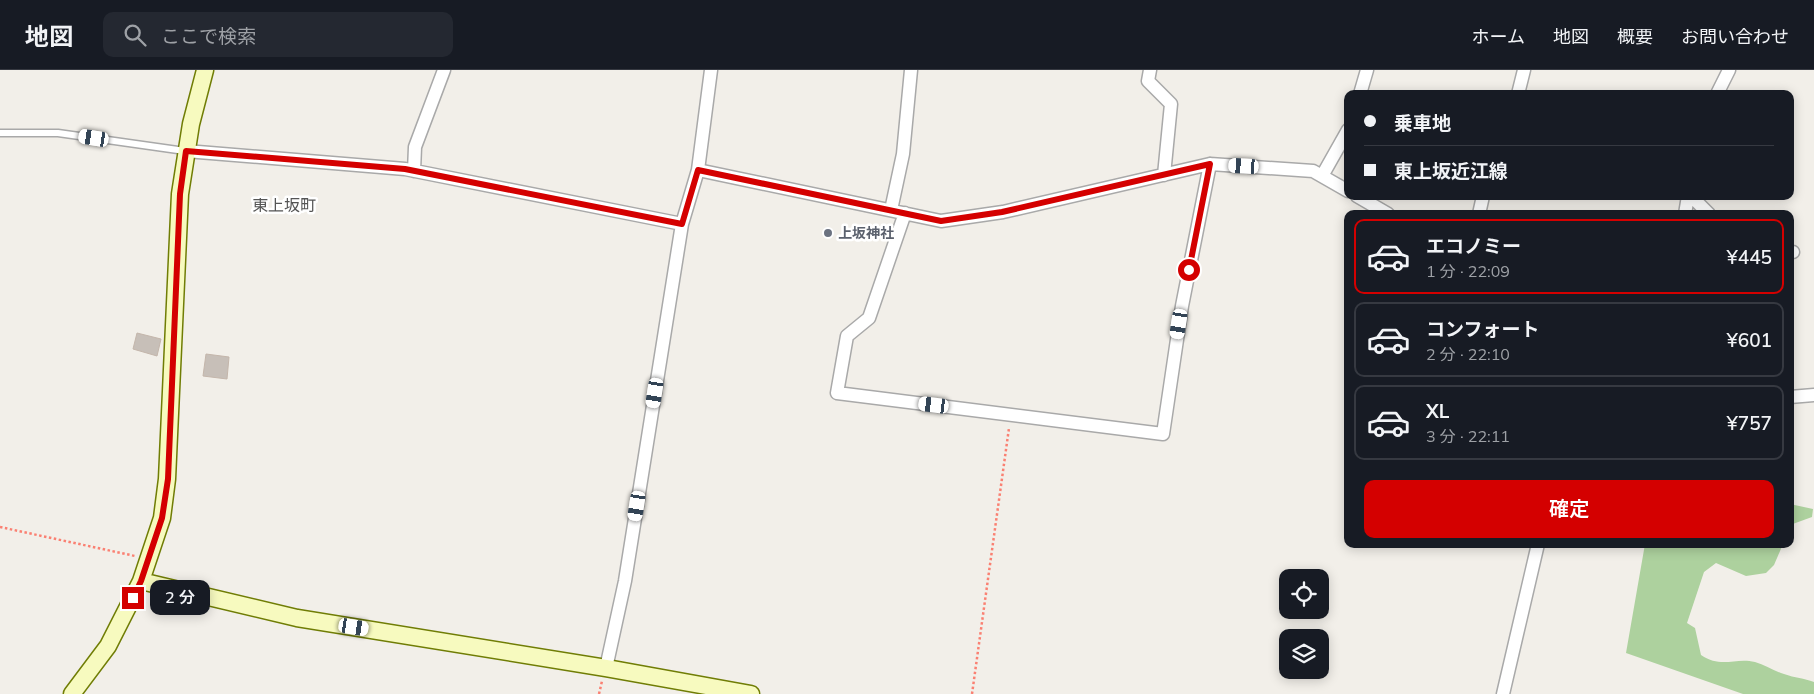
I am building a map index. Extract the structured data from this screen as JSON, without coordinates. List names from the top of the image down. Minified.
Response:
{"districts":["東上坂町"],"places":["上坂神社"],"page":{"header":"地図","search":"ここで検索","nav":["ホーム","地図","概要","お問い合わせ"],"banner":["乗車地","東上坂近江線"],"list":[{"name":"エコノミー","note":"1 分 · 22:09","value":"¥445"},{"name":"コンフォート","note":"2 分 · 22:10","value":"¥601"},{"name":"XL","note":"3 分 · 22:11","value":"¥757"}],"buttons":"確定","bubble":"2 分"}}
